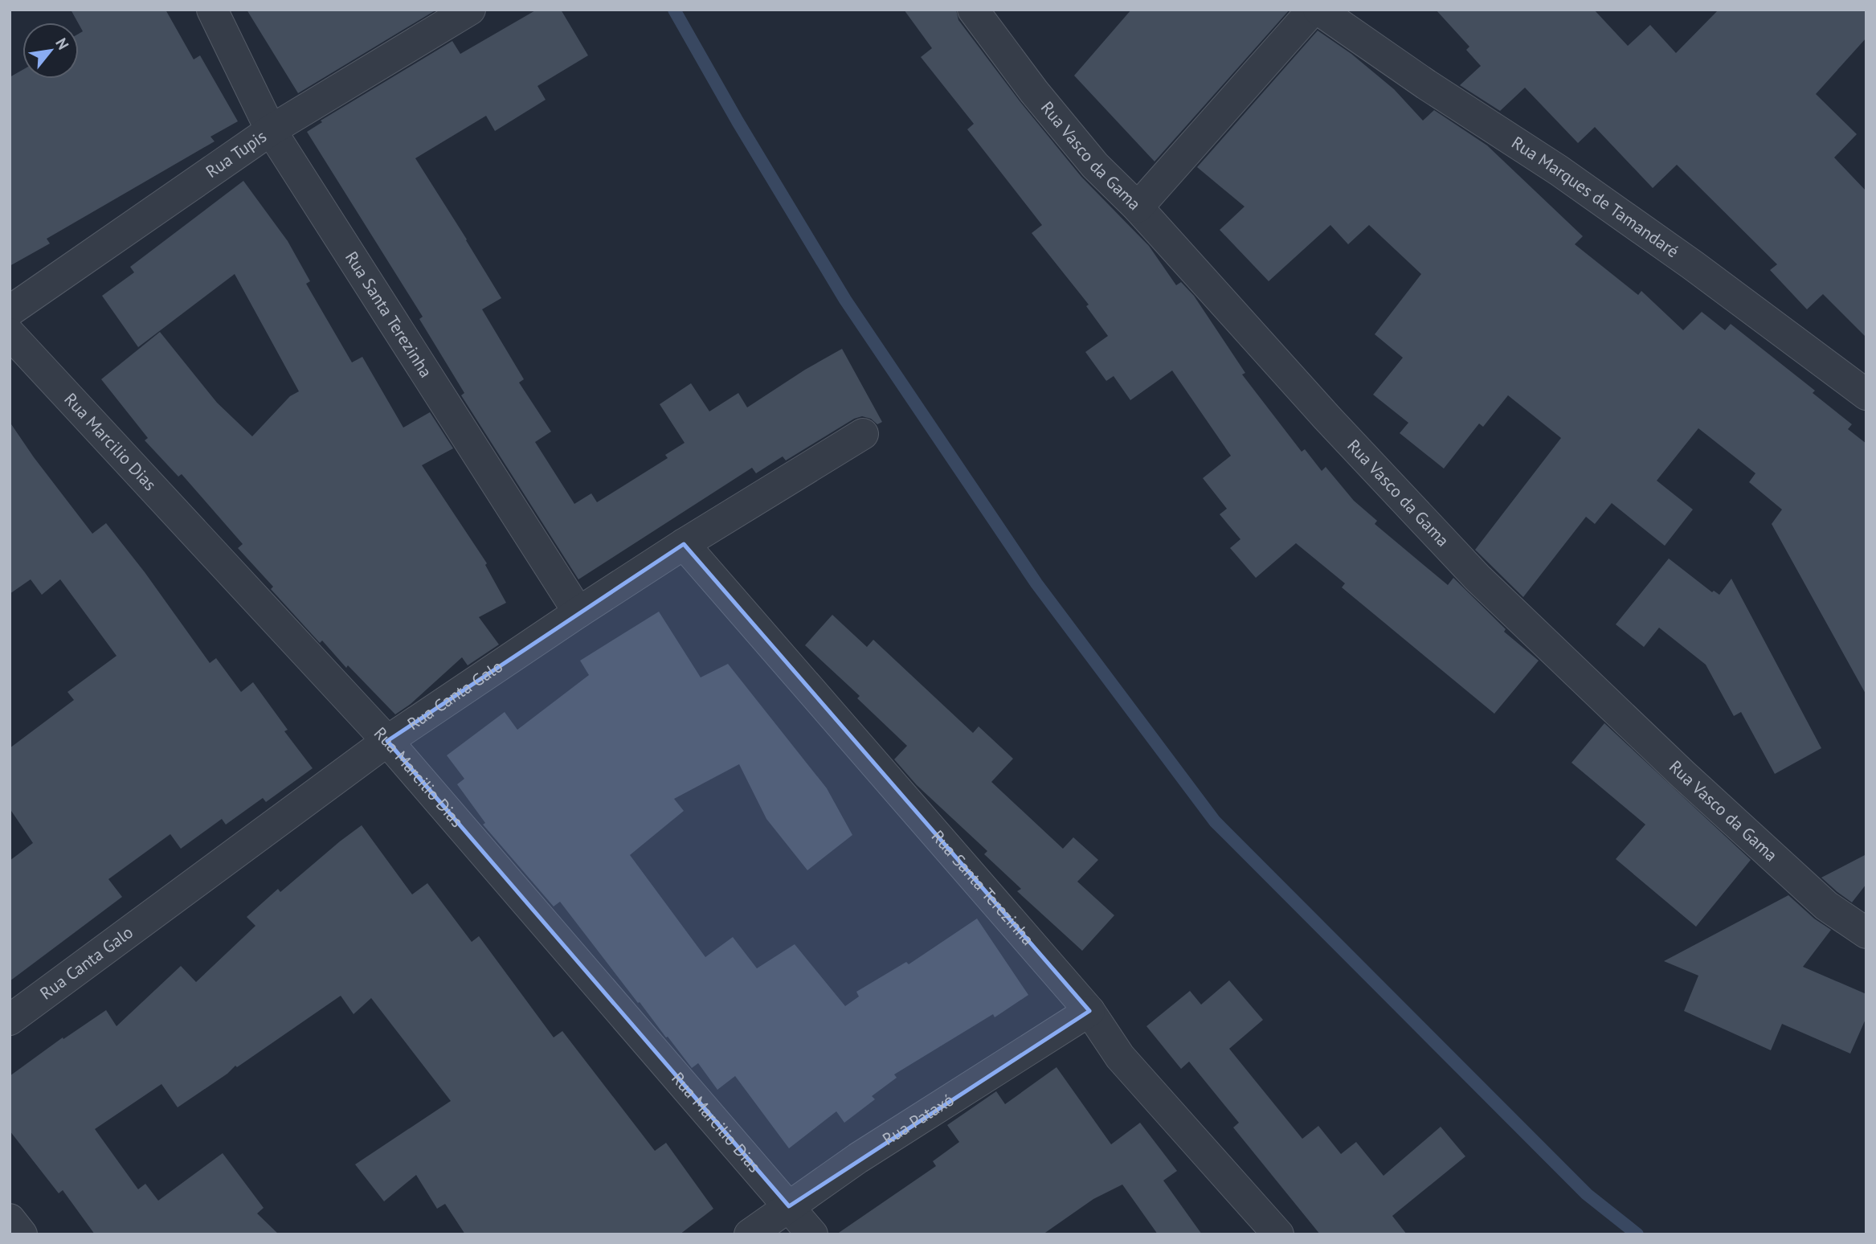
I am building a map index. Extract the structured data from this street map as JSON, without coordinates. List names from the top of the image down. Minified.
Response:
{"streets":{"street":["Rua Tupis","Rua Vasco da Gama","Rua Marques de Tamandaré","Rua Santa Terezinha","Rua Marcilio Dias","Rua Canta Galo","Rua Pataxó"]},"crossings":[["Rua Tupis","Rua Santa Terezinha"],["Rua Santa Terezinha","Rua Canta Galo"],["Rua Santa Terezinha","Rua Pataxó"],["Rua Marcilio Dias","Rua Canta Galo"],["Rua Marcilio Dias","Rua Pataxó"]],"north":"top right"}
